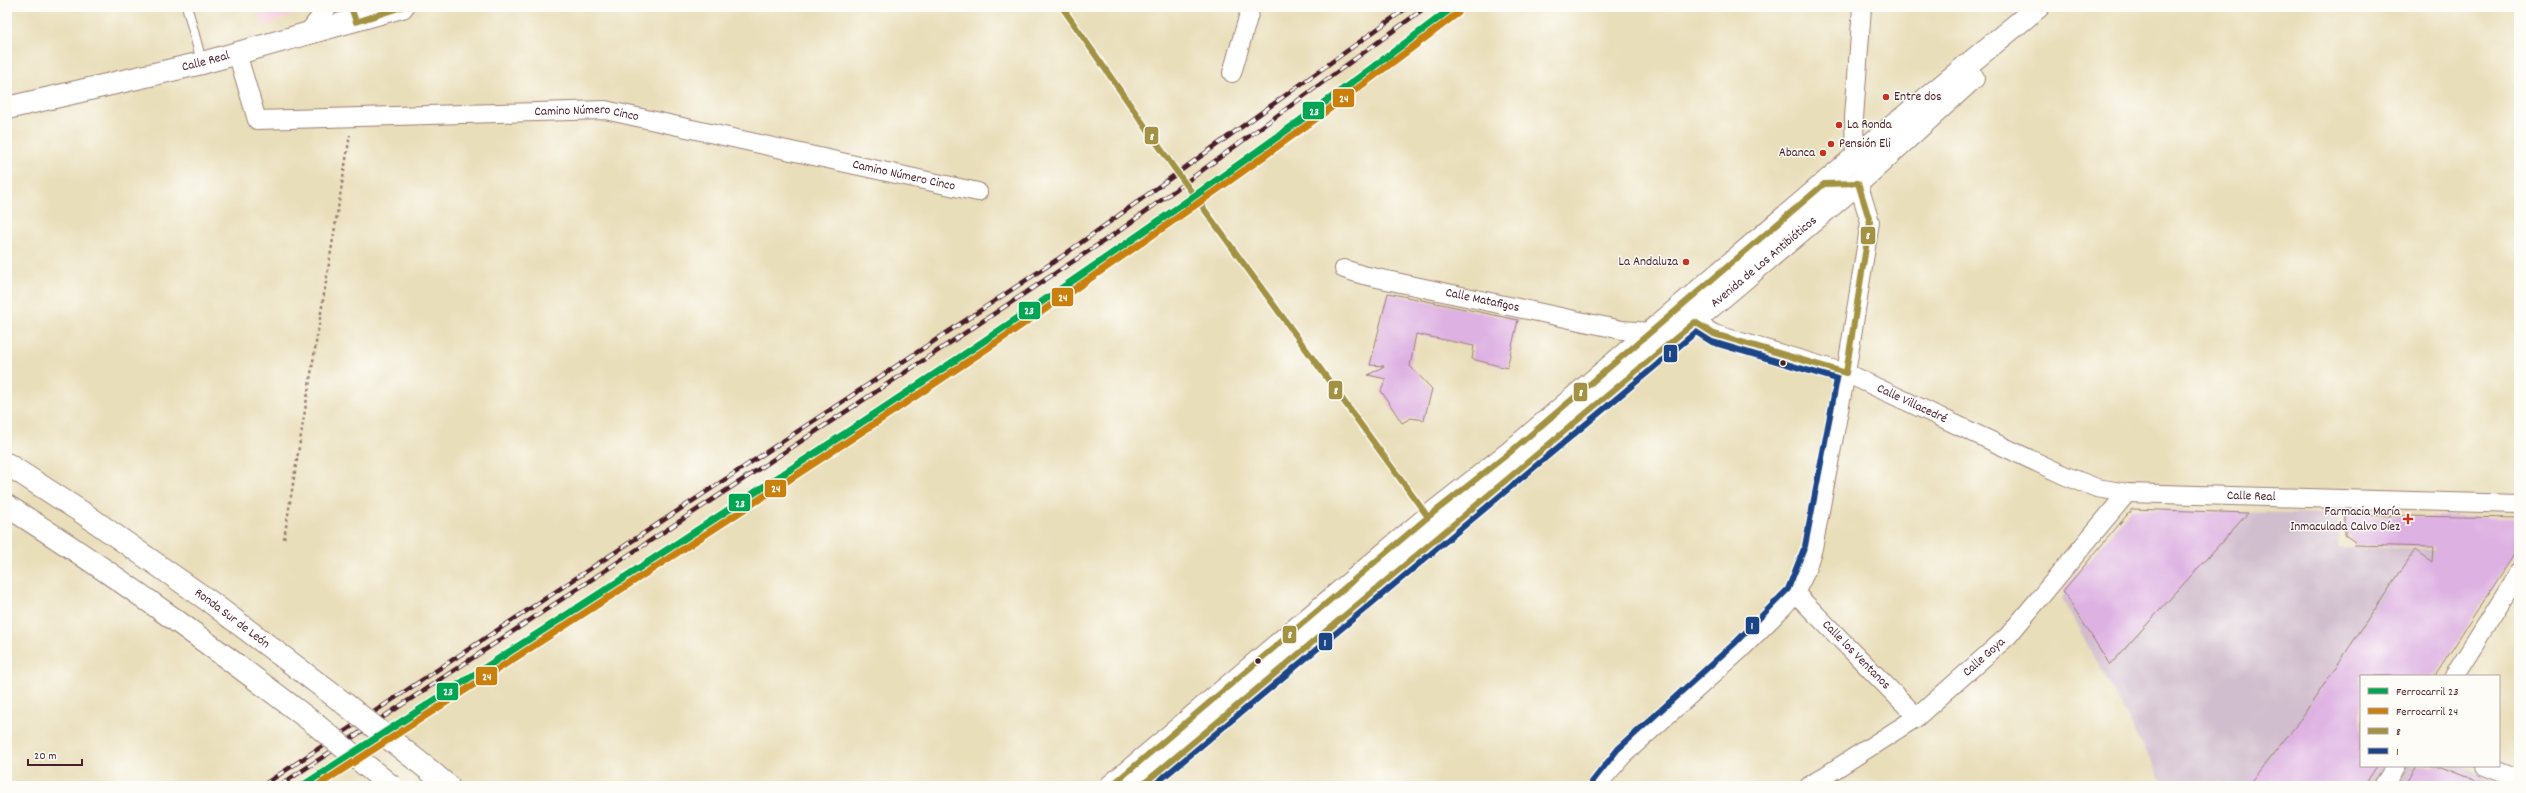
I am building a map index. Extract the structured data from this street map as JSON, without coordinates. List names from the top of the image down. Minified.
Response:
{"streets":{"main road":["Calle Real","Avenida de Los Antibióticos","Ronda Sur de León"],"street":["Camino Número Cinco","Calle Matafigos","Calle Villacedré","Calle los Ventanos","Calle Goya"]},"crossings":[["Calle Real","Camino Número Cinco"],["Calle Real","Calle Villacedré"],["Calle Real","Calle Goya"],["Avenida de Los Antibióticos","Calle Matafigos"],["Avenida de Los Antibióticos","Calle Villacedré"],["Calle Villacedré","Calle Goya"],["Calle los Ventanos","Calle Goya"]],"places":{"other":["Entre dos","La Ronda","Pensión Eli","Abanca","La Andaluza"],"health":["Farmacia María Inmaculada Calvo Díez"]},"lines":["rail line 23","transit line 8","rail line 24","transit line 1"],"legend":["Ferrocarril 23","Ferrocarril 24","8","1"],"scale_bar":"20 m"}
